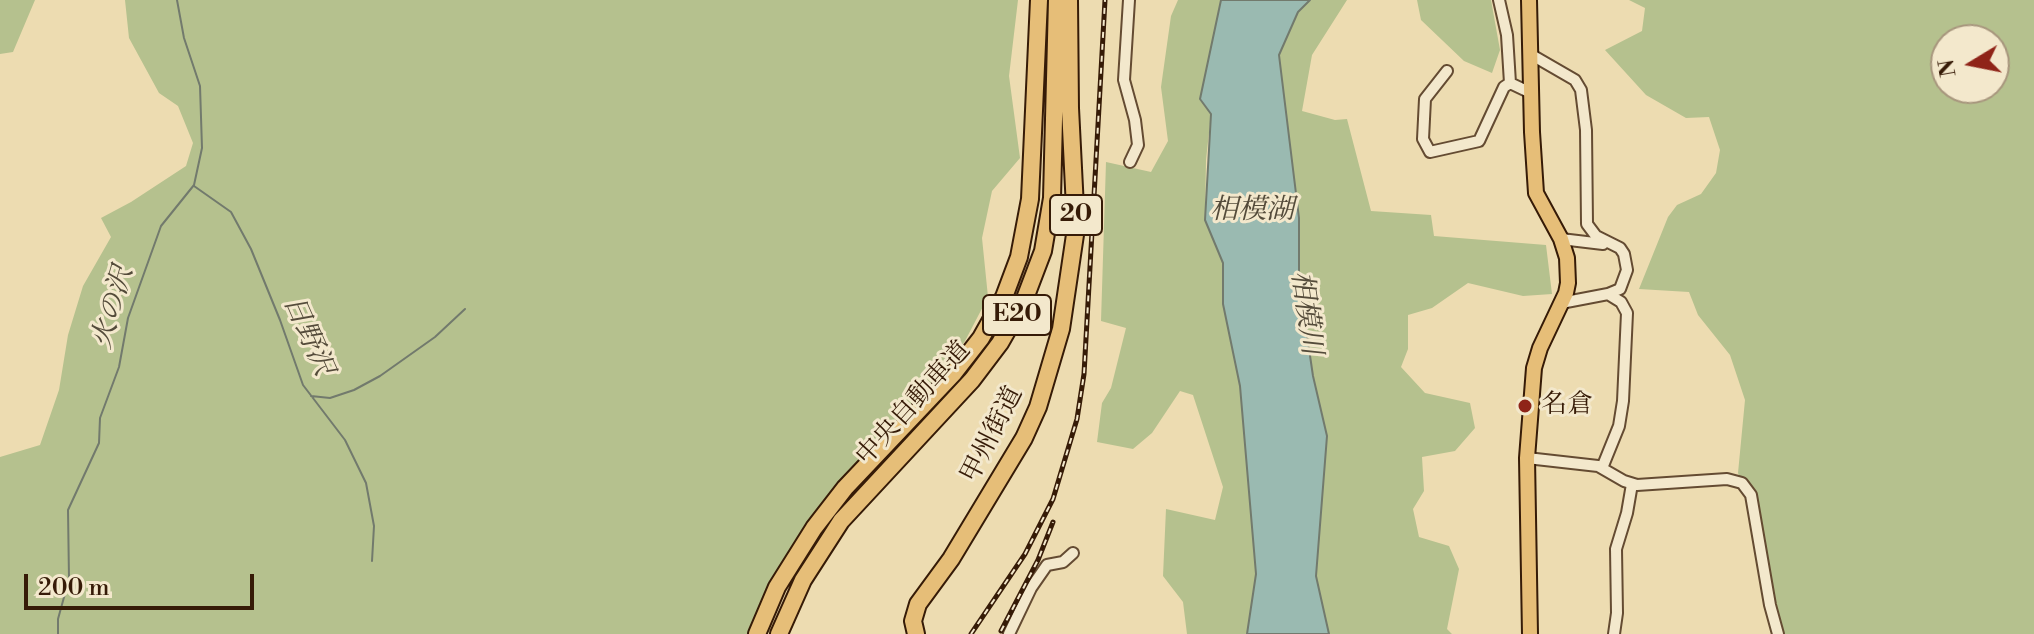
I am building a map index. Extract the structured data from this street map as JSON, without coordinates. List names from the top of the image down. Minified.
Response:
{"streets":{"highway":["20","E20","中央自動車道","甲州街道"]},"water":["相模湖","火の沢","相模川","日野沢"],"places":["名倉"],"scale_bar":"200 m","north":"left"}
